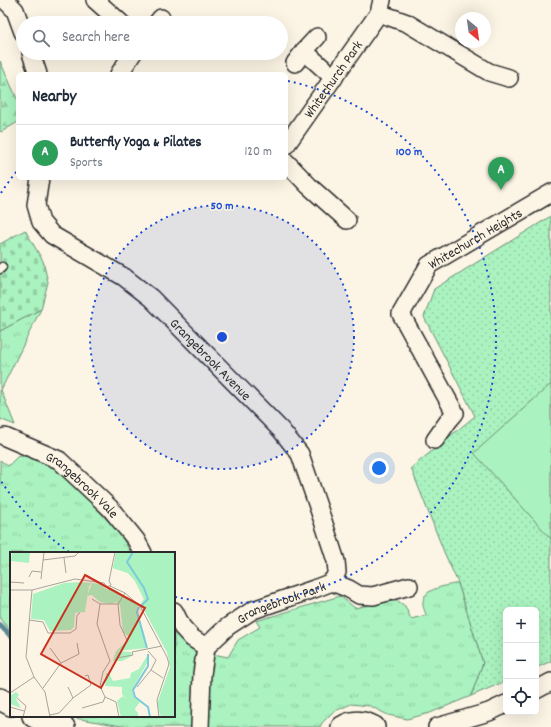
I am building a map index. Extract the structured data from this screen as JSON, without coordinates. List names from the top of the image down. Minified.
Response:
{"streets":{"street":["Whitechurch Park","Whitechurch Heights","Grangebrook Avenue","Grangebrook Vale","Grangebrook Park"]},"crossings":[["Grangebrook Avenue","Grangebrook Park"]],"north":"bottom right","page":{"search":"Search here","heading":"Nearby","list":[{"mark":"A","name":"Butterfly Yoga & Pilates","note":"Sports","value":"120 m"}],"pins":"A","map_buttons":["+","−"]},"rings":["100 m","50 m"]}
